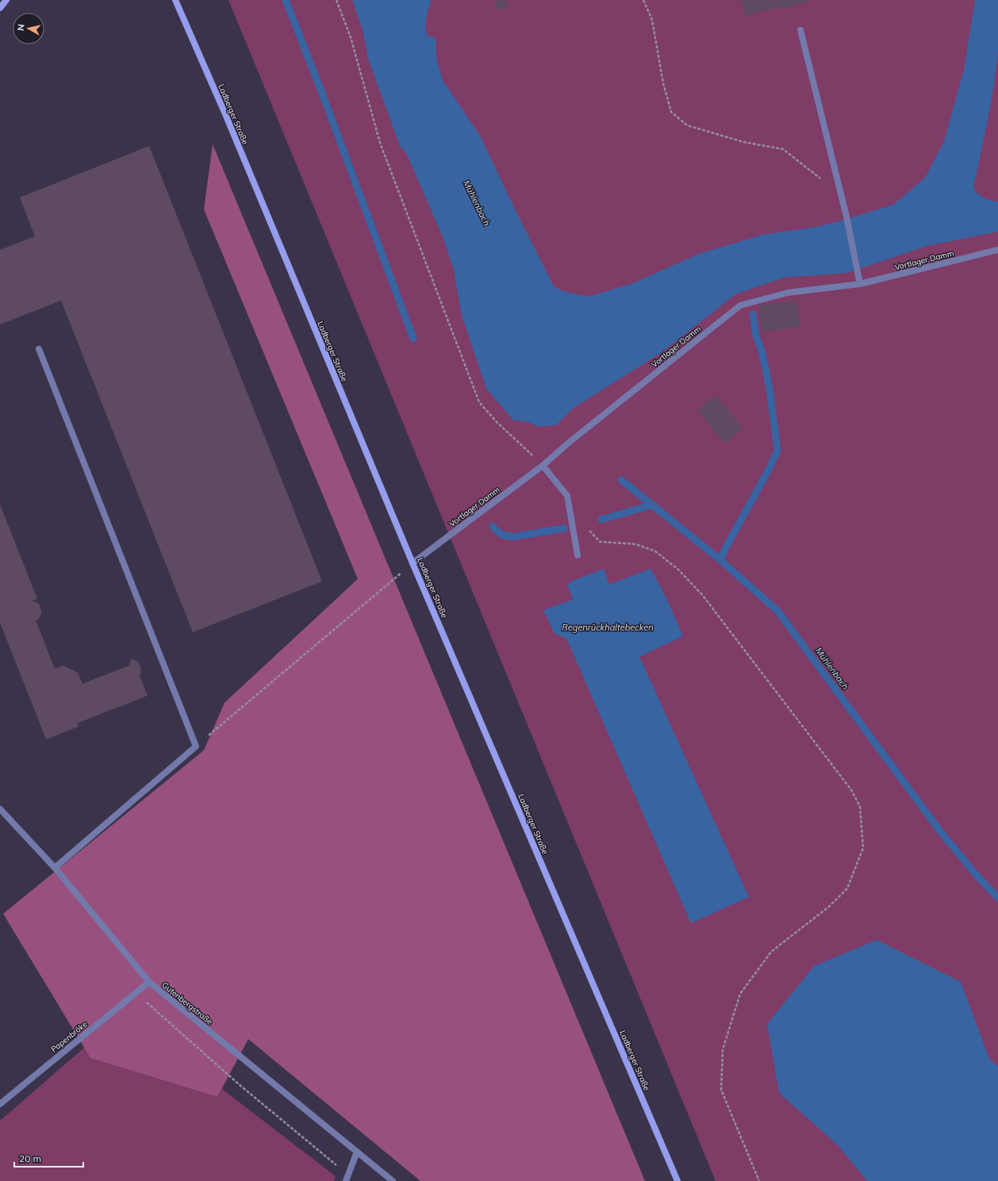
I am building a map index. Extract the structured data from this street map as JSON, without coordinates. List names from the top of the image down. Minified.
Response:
{"streets":{"main road":["Ladberger Straße"],"street":["Vortlager Damm","Gutenbergstraße","Papenbröke"]},"crossings":[["Ladberger Straße","Vortlager Damm"],["Gutenbergstraße","Papenbröke"]],"water":["Mühlenbach","Regenrückhaltebecken"],"scale_bar":"20 m","north":"left"}
